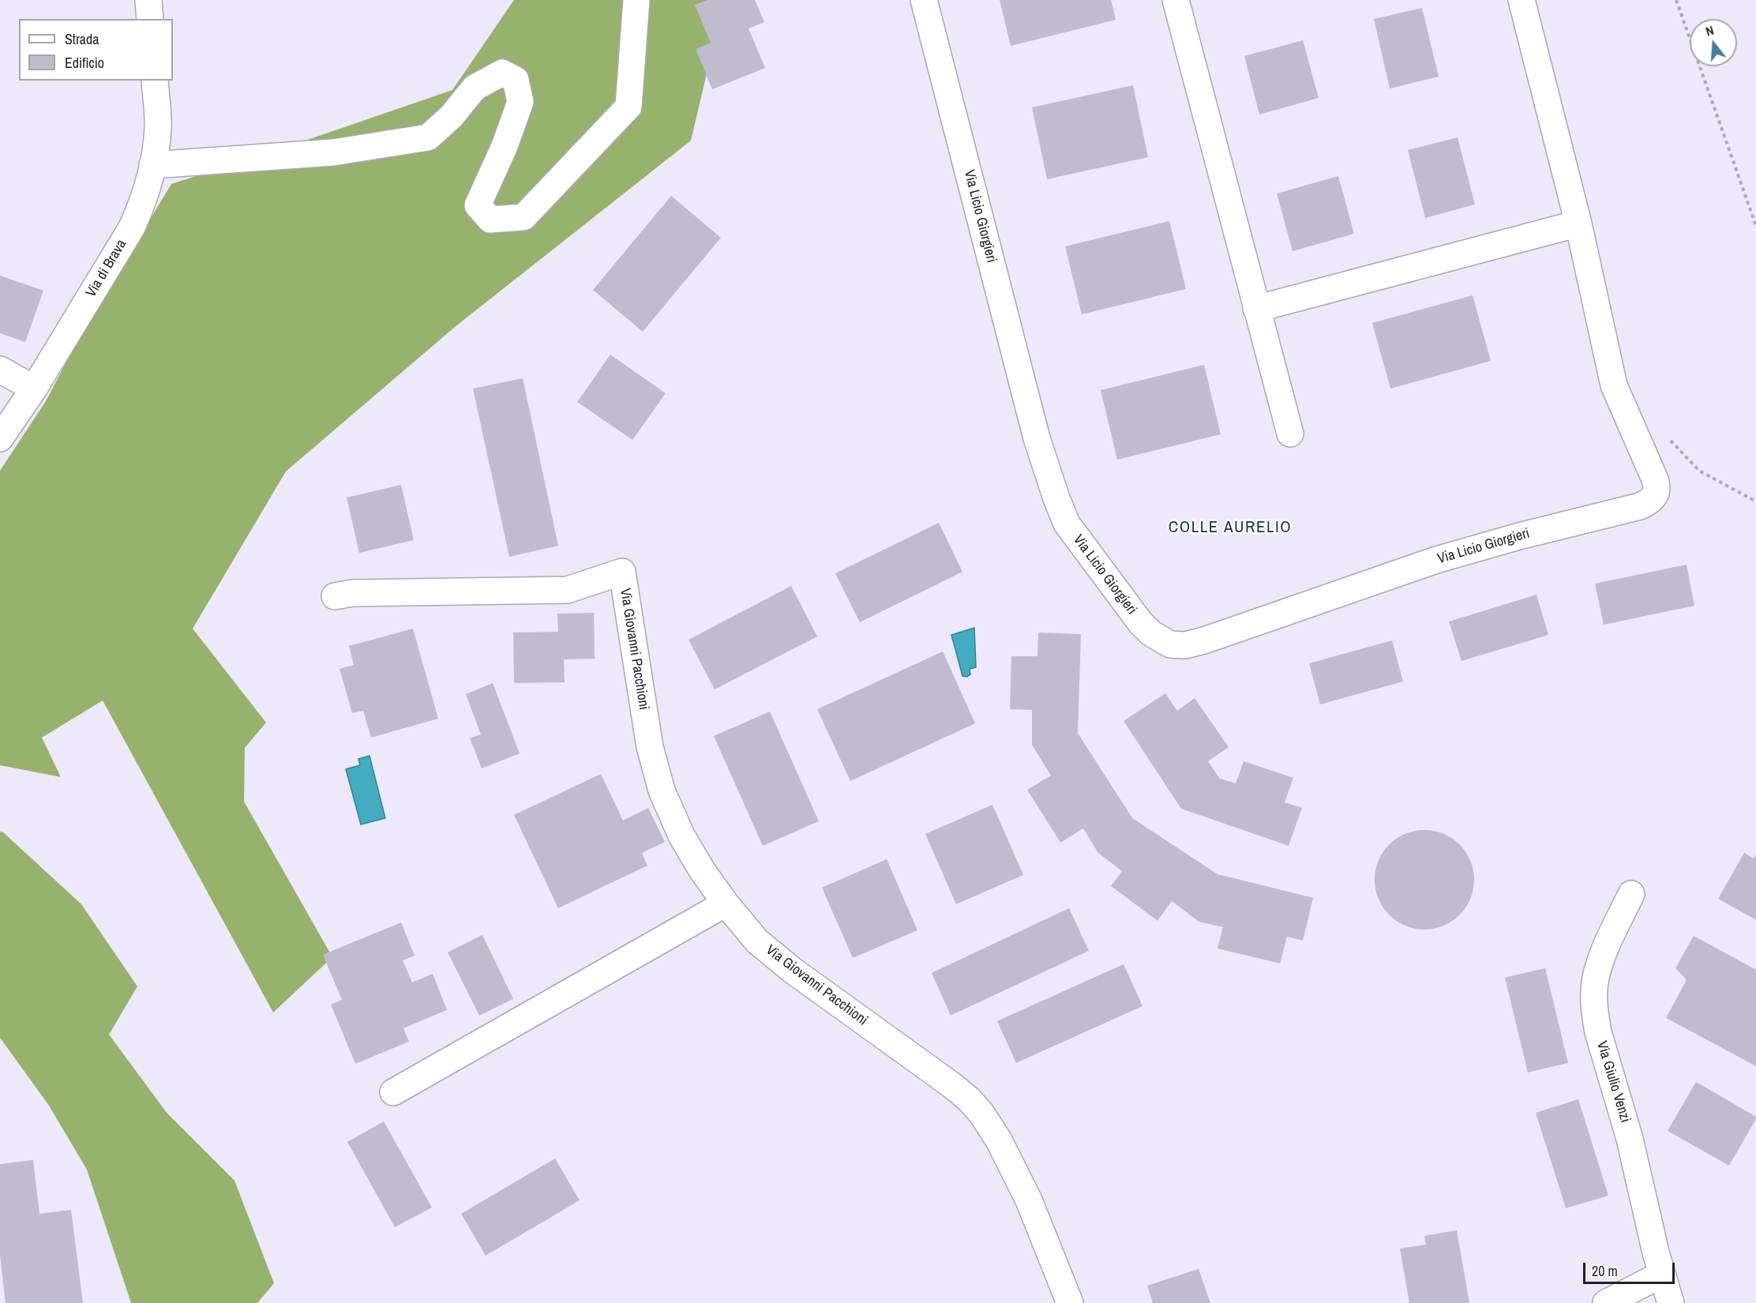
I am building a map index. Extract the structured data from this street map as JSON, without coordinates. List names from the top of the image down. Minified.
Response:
{"streets":{"street":["Via Licio Giorgieri","Via di Brava","Via Giovanni Pacchioni","Via Giulio Venzi"]},"districts":["COLLE AURELIO"],"legend":["Strada","Edificio"],"scale_bar":"20 m","north":"top"}
